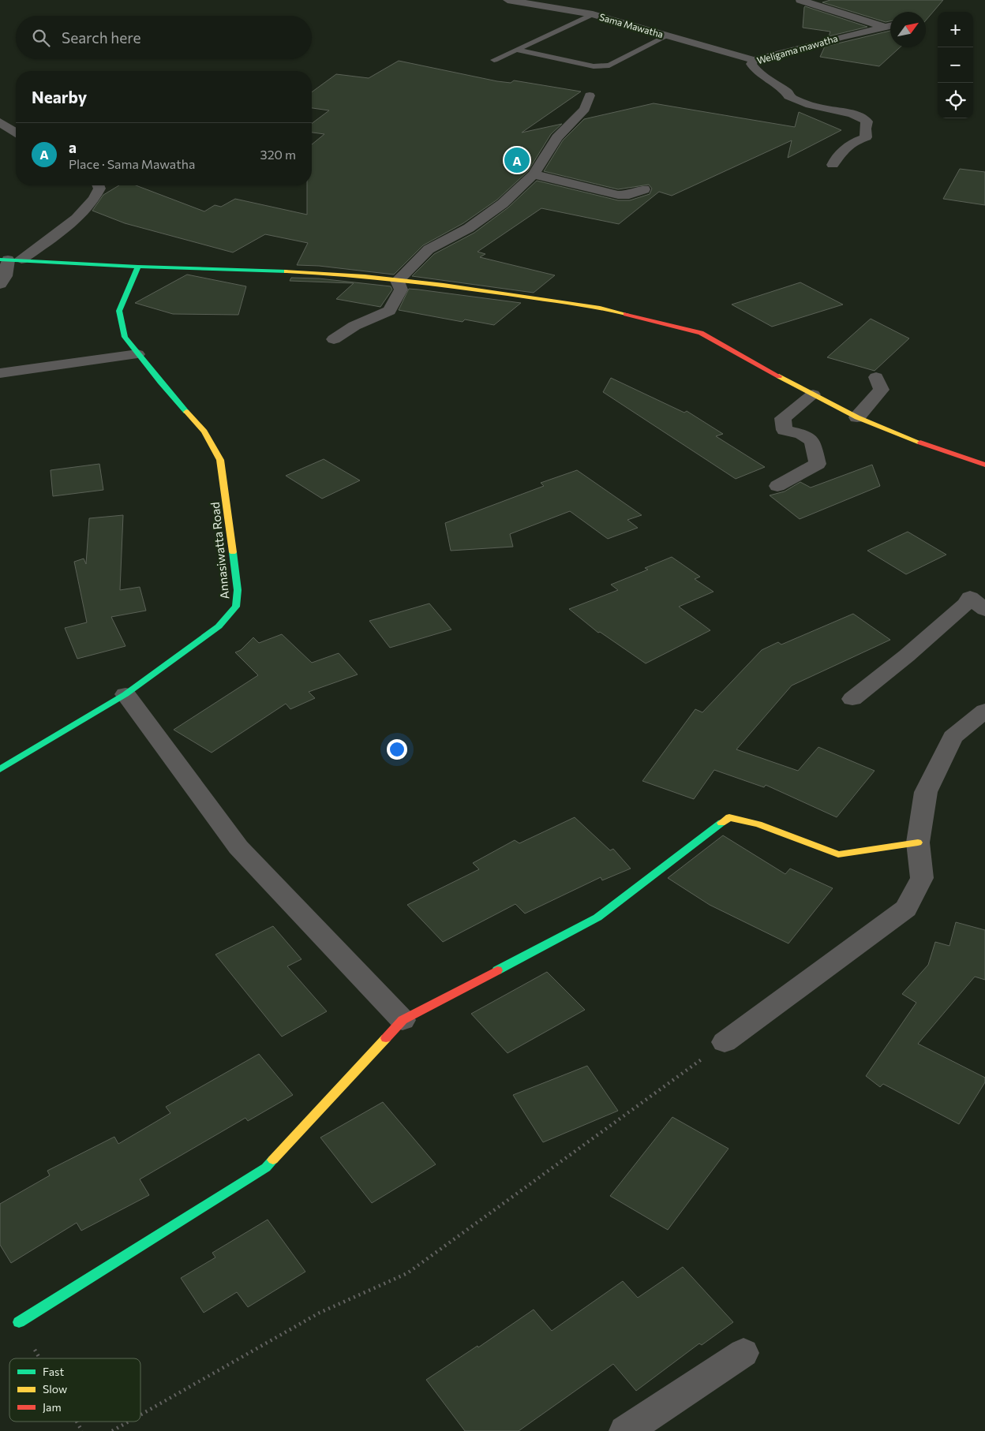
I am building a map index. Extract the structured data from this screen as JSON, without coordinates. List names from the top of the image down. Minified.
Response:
{"streets":{"street":["Sama Mawatha","Weligama mawatha","Annasiwatta Road"]},"crossings":[["Sama Mawatha","Weligama mawatha"]],"legend":["Fast","Slow","Jam"],"north":"top right","page":{"map_buttons":["+","−"],"search":"Search here","heading":"Nearby","list":[{"mark":"A","name":"a","note":"Place · Sama Mawatha","value":"320 m"}],"pins":"A"}}
